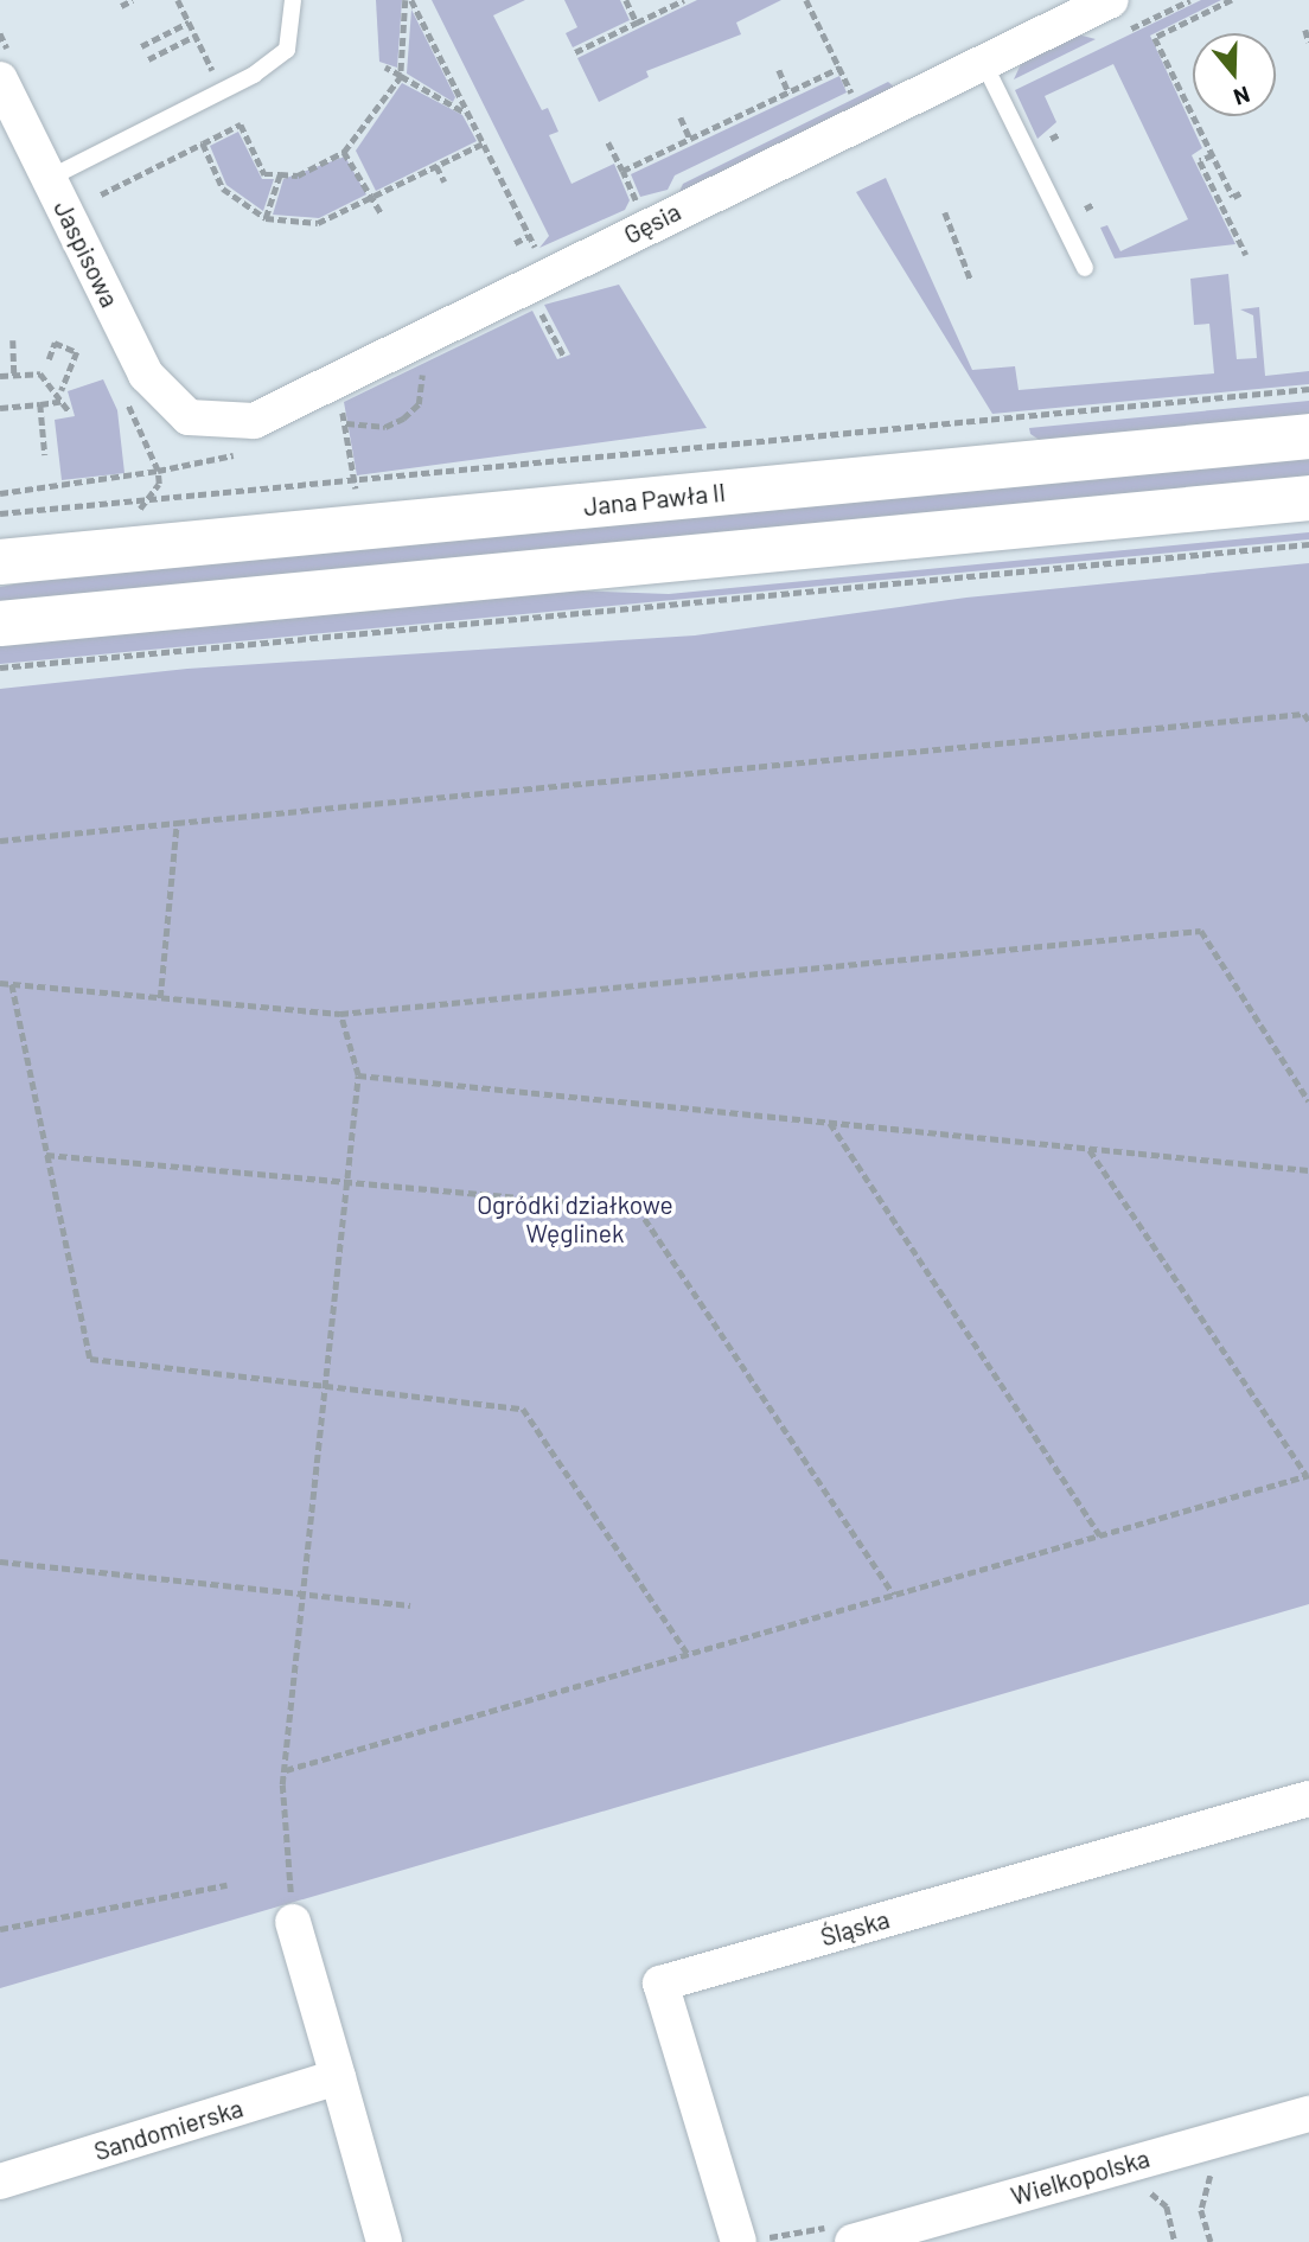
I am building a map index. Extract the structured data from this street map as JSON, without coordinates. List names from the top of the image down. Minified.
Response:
{"streets":{"main road":["Jana Pawła II"],"street":["Gęsia","Jaspisowa","Śląska","Sandomierska","Wielkopolska"]},"crossings":[["Gęsia","Jaspisowa"]],"parks":["Ogródki działkowe Węglinek"],"north":"bottom"}
